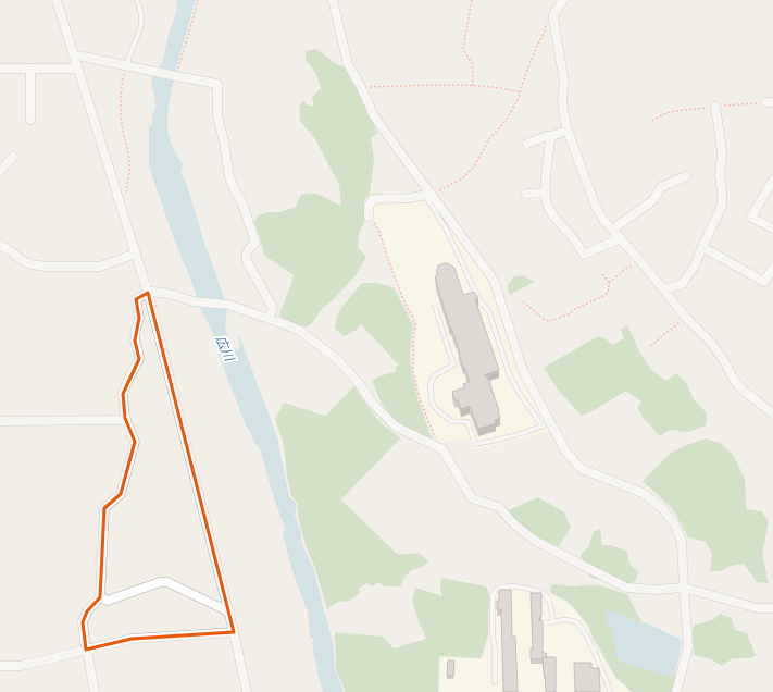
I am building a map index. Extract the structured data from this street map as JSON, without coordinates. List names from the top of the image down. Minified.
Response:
{"water":["広川"]}
